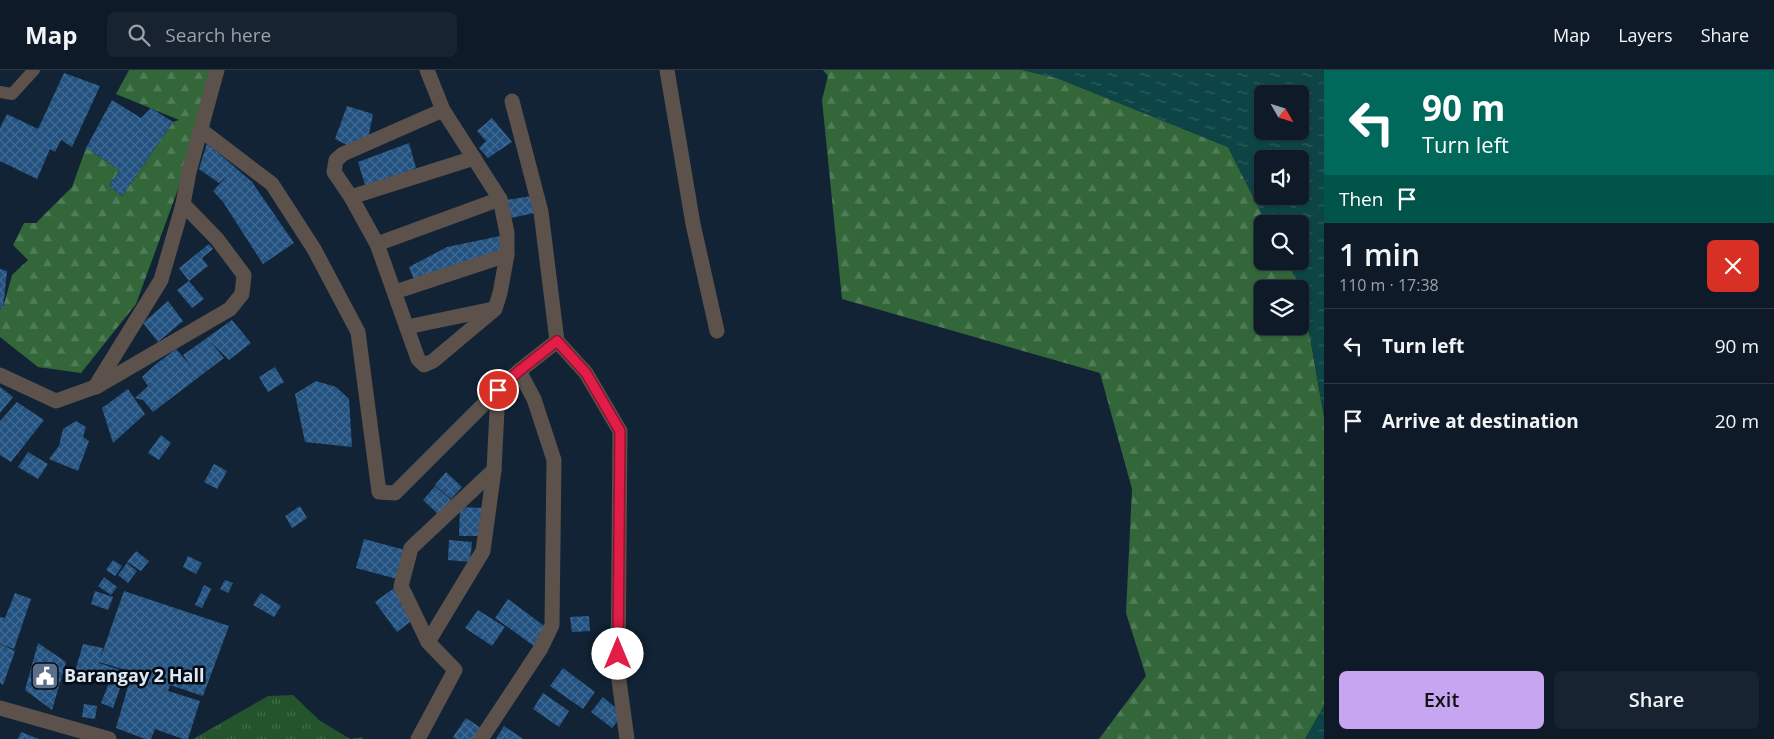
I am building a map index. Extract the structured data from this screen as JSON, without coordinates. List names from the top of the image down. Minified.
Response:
{"places":{"public building":["Barangay 2 Hall"]},"north":"bottom right","page":{"header":"Map","search":"Search here","nav":["Map","Layers","Share"],"turn":["90 m","Turn left"],"then":"Then","heading":["1 min","110 m · 17:38"],"list":[{"name":"Turn left","value":"90 m"},{"name":"Arrive at destination","value":"20 m"}],"buttons":["Exit","Share"]}}
